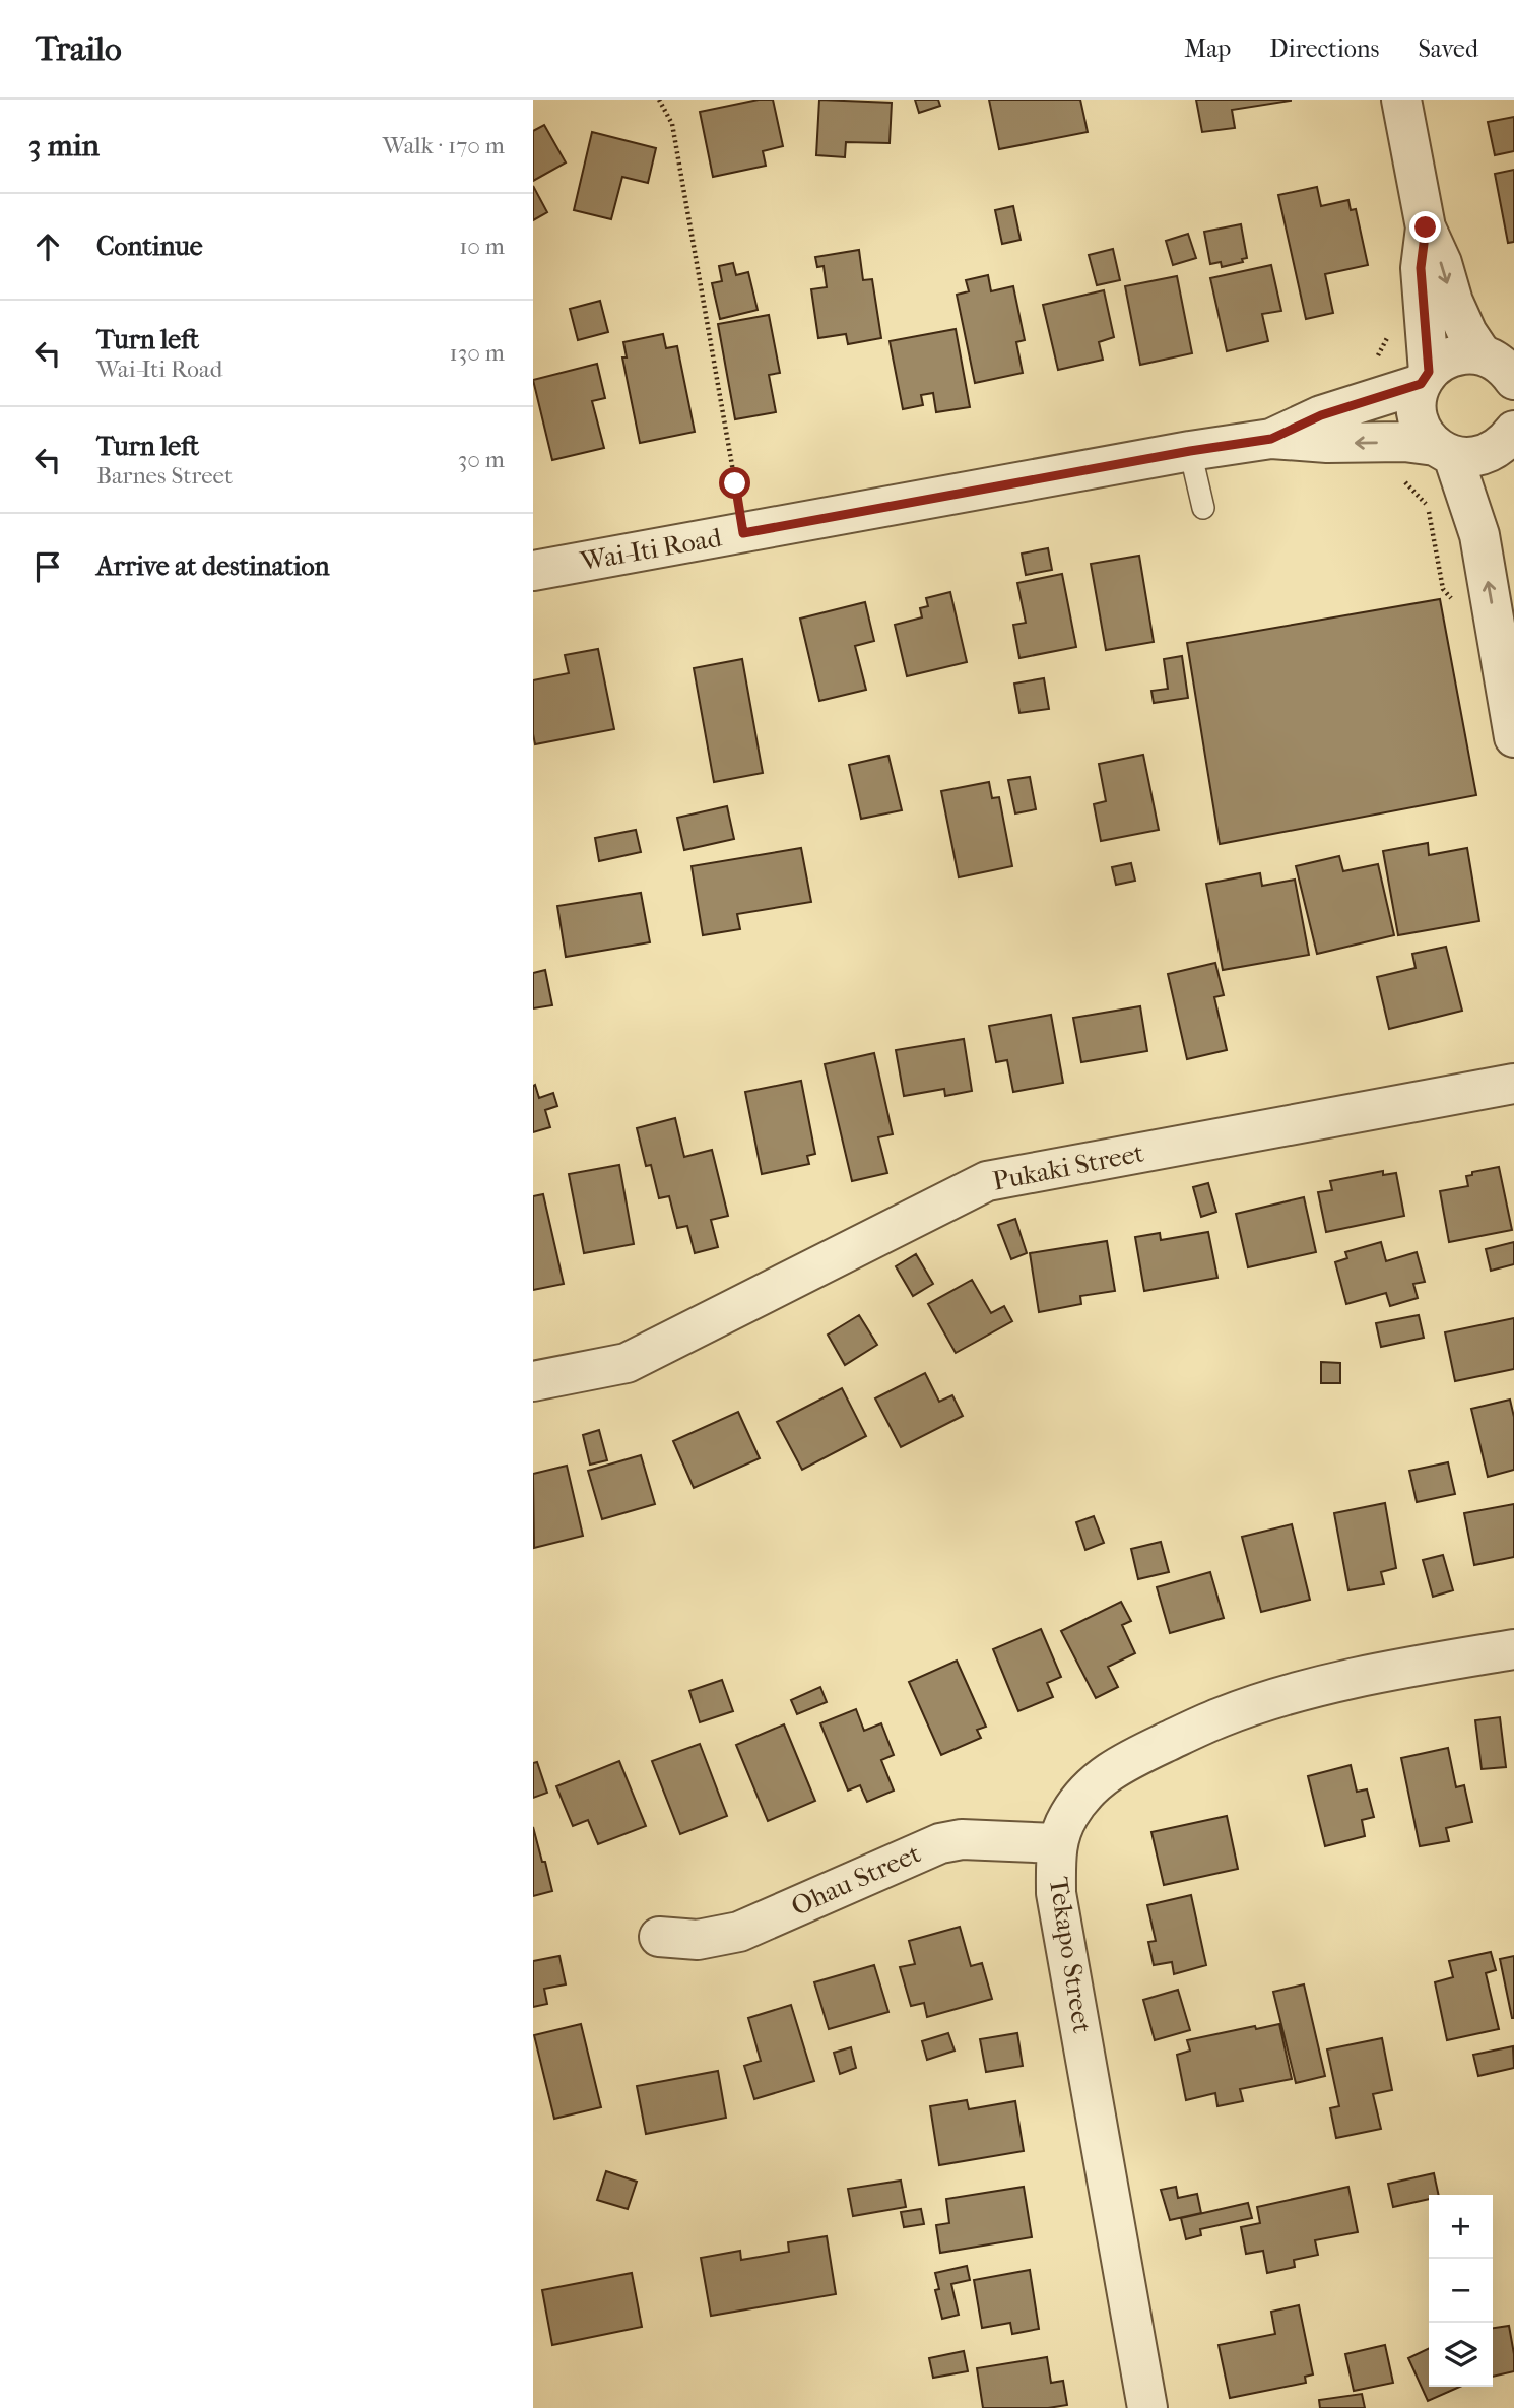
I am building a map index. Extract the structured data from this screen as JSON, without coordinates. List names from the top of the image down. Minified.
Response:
{"streets":{"street":["Wai-Iti Road","Pukaki Street","Ohau Street","Tekapo Street"]},"crossings":[["Ohau Street","Tekapo Street"]],"page":{"header":"Trailo","nav":["Map","Directions","Saved"],"heading":["3 min","Walk · 170 m"],"list":[["Continue","10 m"],["Turn left","Wai-Iti Road","130 m"],["Turn left","Barnes Street","30 m"],"Arrive at destination"],"map_buttons":["+","−"]}}
